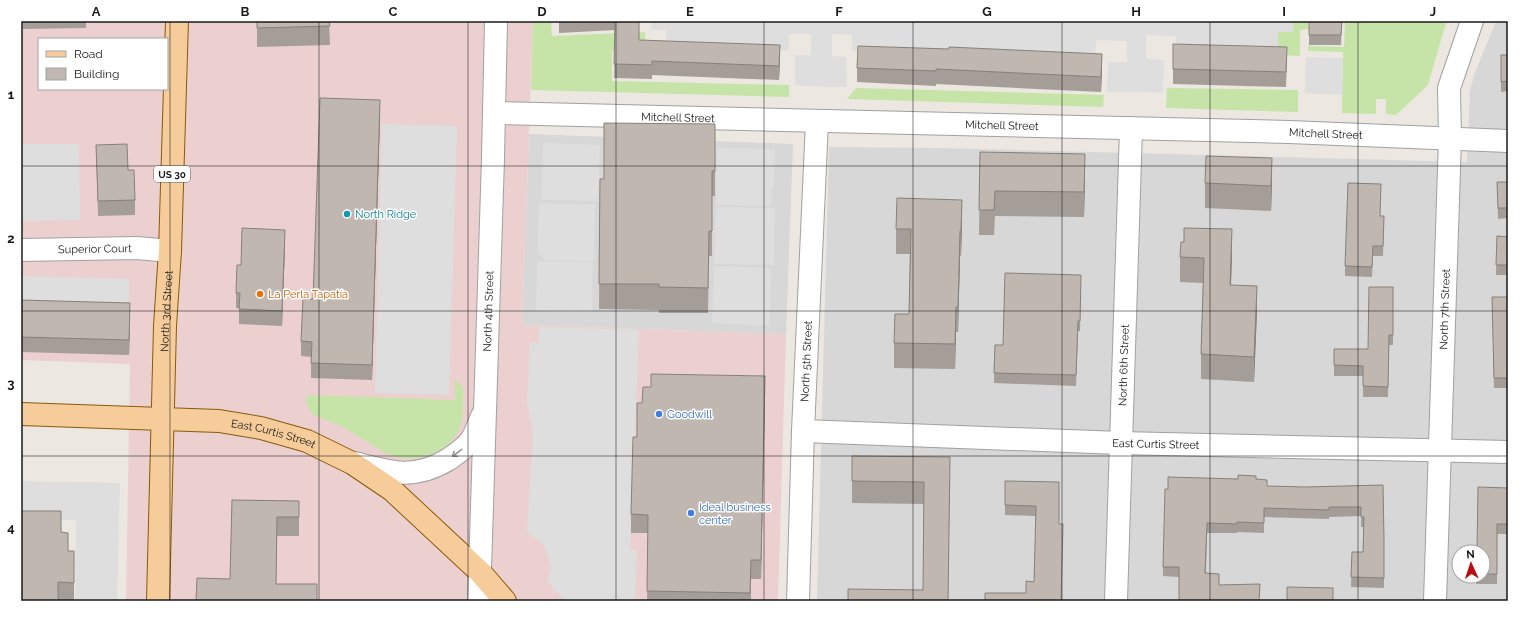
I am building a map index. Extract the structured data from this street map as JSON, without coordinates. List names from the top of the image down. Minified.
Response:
{"streets":{"main road":["US 30","North 3rd Street","East Curtis Street"],"street":["Mitchell Street","Superior Court","North 7th Street","North 4th Street","North 5th Street","North 6th Street"]},"crossings":[["Mitchell Street","North 7th Street"],["Mitchell Street","North 4th Street"],["Mitchell Street","North 5th Street"],["Mitchell Street","North 6th Street"],["Superior Court","North 3rd Street"],["North 7th Street","East Curtis Street"],["North 3rd Street","East Curtis Street"],["North 4th Street","East Curtis Street"],["North 5th Street","East Curtis Street"],["North 6th Street","East Curtis Street"]],"places":["North Ridge","La Perla Tapatía","Goodwill","Ideal business center"],"legend":["Road","Building"],"north":"top","grid":{"columns":["A","B","C","D","E","F","G","H","I","J"],"rows":["1","2","3","4"]}}
